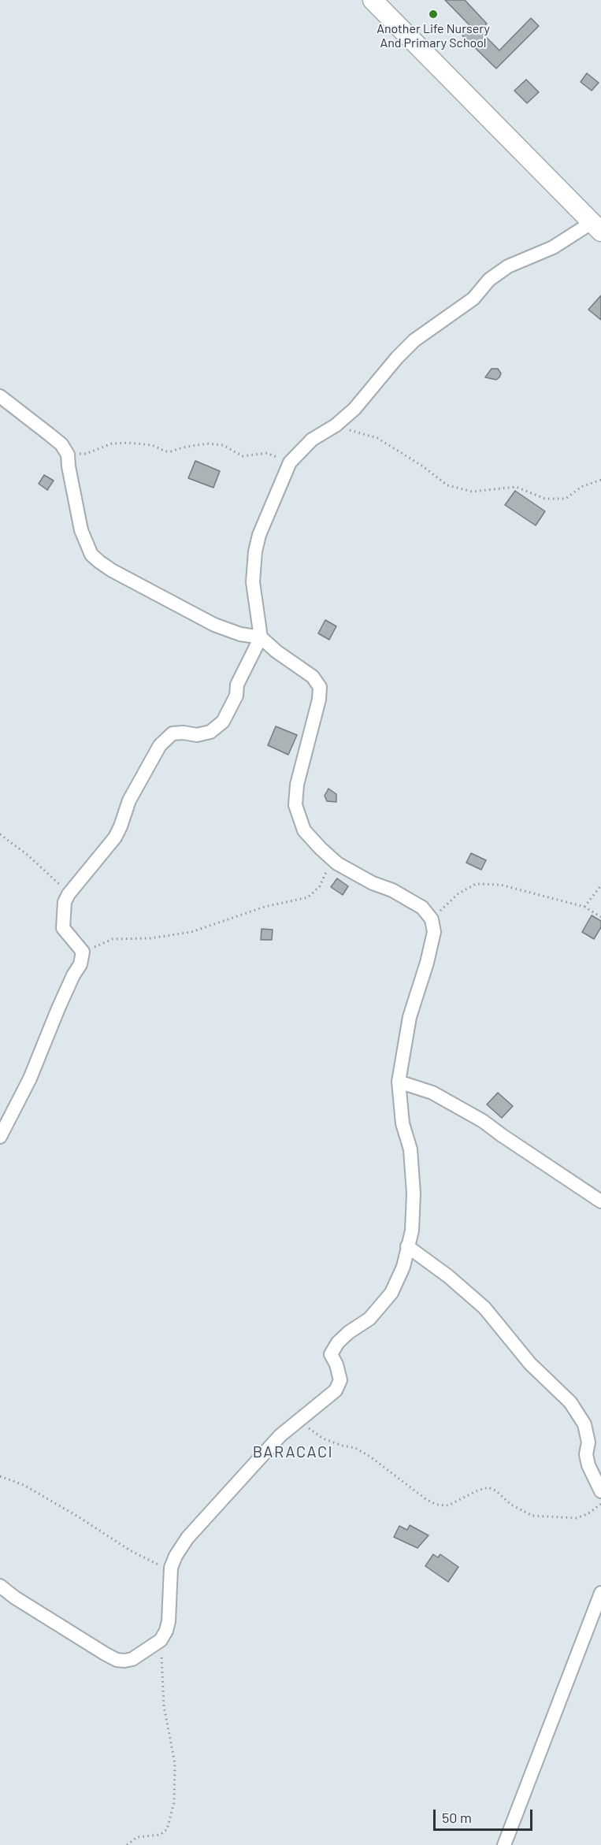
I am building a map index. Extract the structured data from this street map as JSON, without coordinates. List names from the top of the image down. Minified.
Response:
{"districts":["BARACACI"],"places":["Another Life Nursery And Primary School"],"scale_bar":"50 m"}
